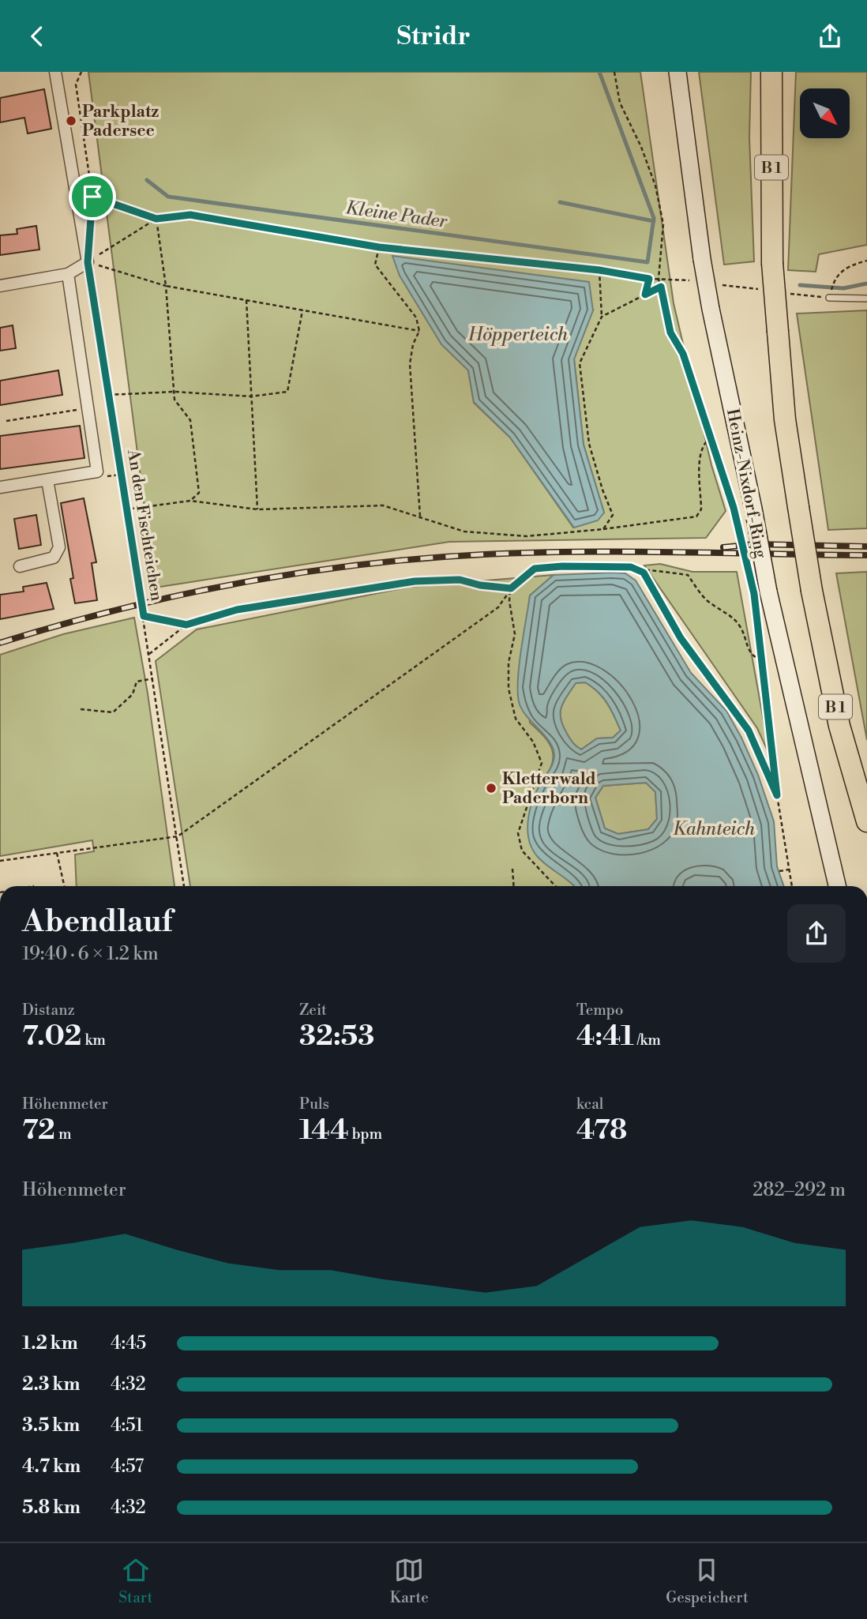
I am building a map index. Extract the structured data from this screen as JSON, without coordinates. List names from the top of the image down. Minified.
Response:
{"streets":{"highway":["B 1"],"main road":["Heinz-Nixdorf-Ring"],"path":["An den Fischteichen"]},"water":["Kleine Pader","Höpperteich","Kahnteich"],"places":["Parkplatz Padersee","Kletterwald Paderborn"],"north":"bottom right","page":{"header":"Stridr","heading":["Abendlauf","19:40 · 6 × 1.2 km"],"stats":[["Distanz","7.02 km"],["Zeit","32:53"],["Tempo","4:41 /km"],["Höhenmeter","72 m"],["Puls","144 bpm"],["kcal","478"]],"chart":["Höhenmeter","282–292 m"],"list":[{"name":"1.2 km","note":"4:45"},{"name":"2.3 km","note":"4:32"},{"name":"3.5 km","note":"4:51"},{"name":"4.7 km","note":"4:57"},{"name":"5.8 km","note":"4:32"}],"tabs":["Start","Karte","Gespeichert"]}}
